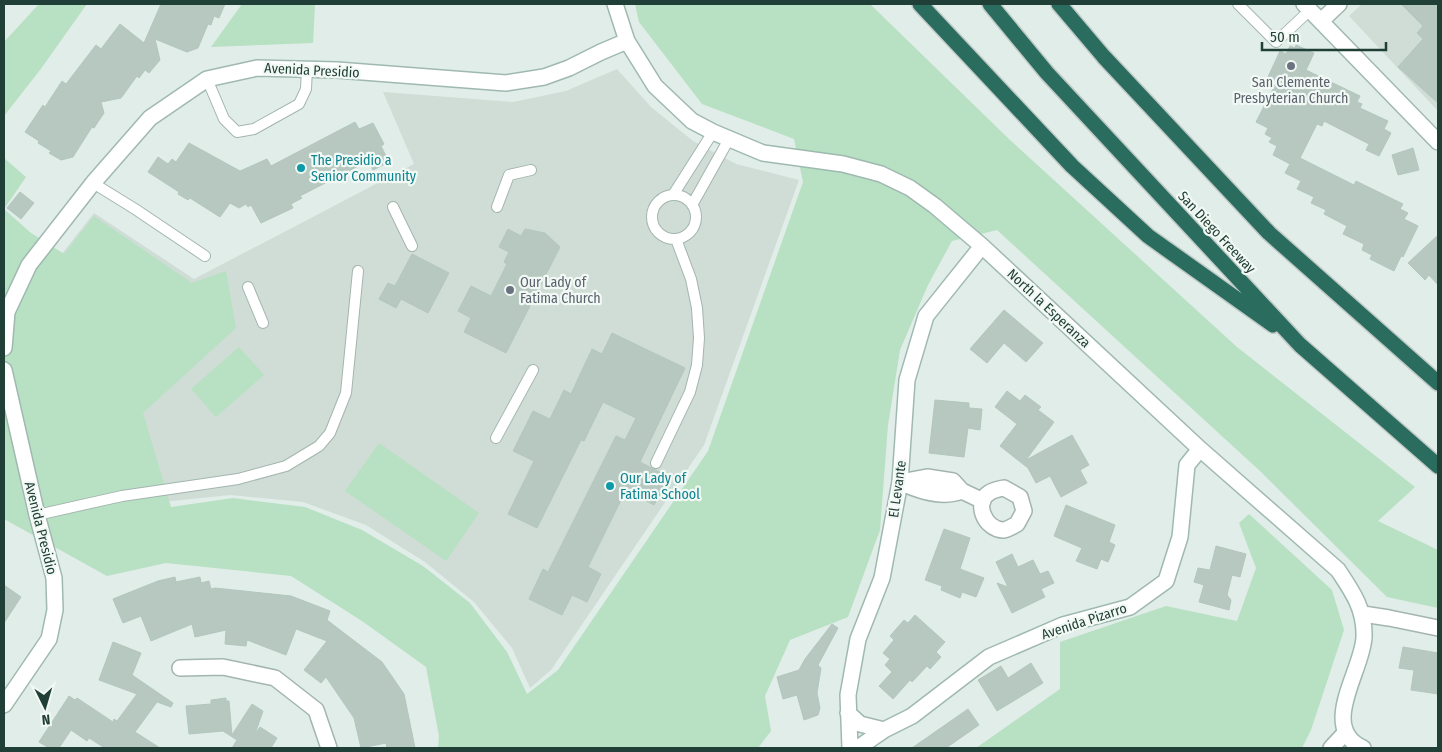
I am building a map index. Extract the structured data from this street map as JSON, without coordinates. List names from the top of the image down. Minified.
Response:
{"streets":{"highway":["San Diego Freeway"],"street":["Avenida Presidio","North la Esperanza","El Levante","Avenida Pizarro"]},"crossings":[["Avenida Presidio","North la Esperanza"],["North la Esperanza","El Levante"],["North la Esperanza","Avenida Pizarro"]],"places":["San Clemente Presbyterian Church","The Presidio a Senior Community","Our Lady of Fatima Church","Our Lady of Fatima School"],"scale_bar":"50 m","north":"bottom"}
